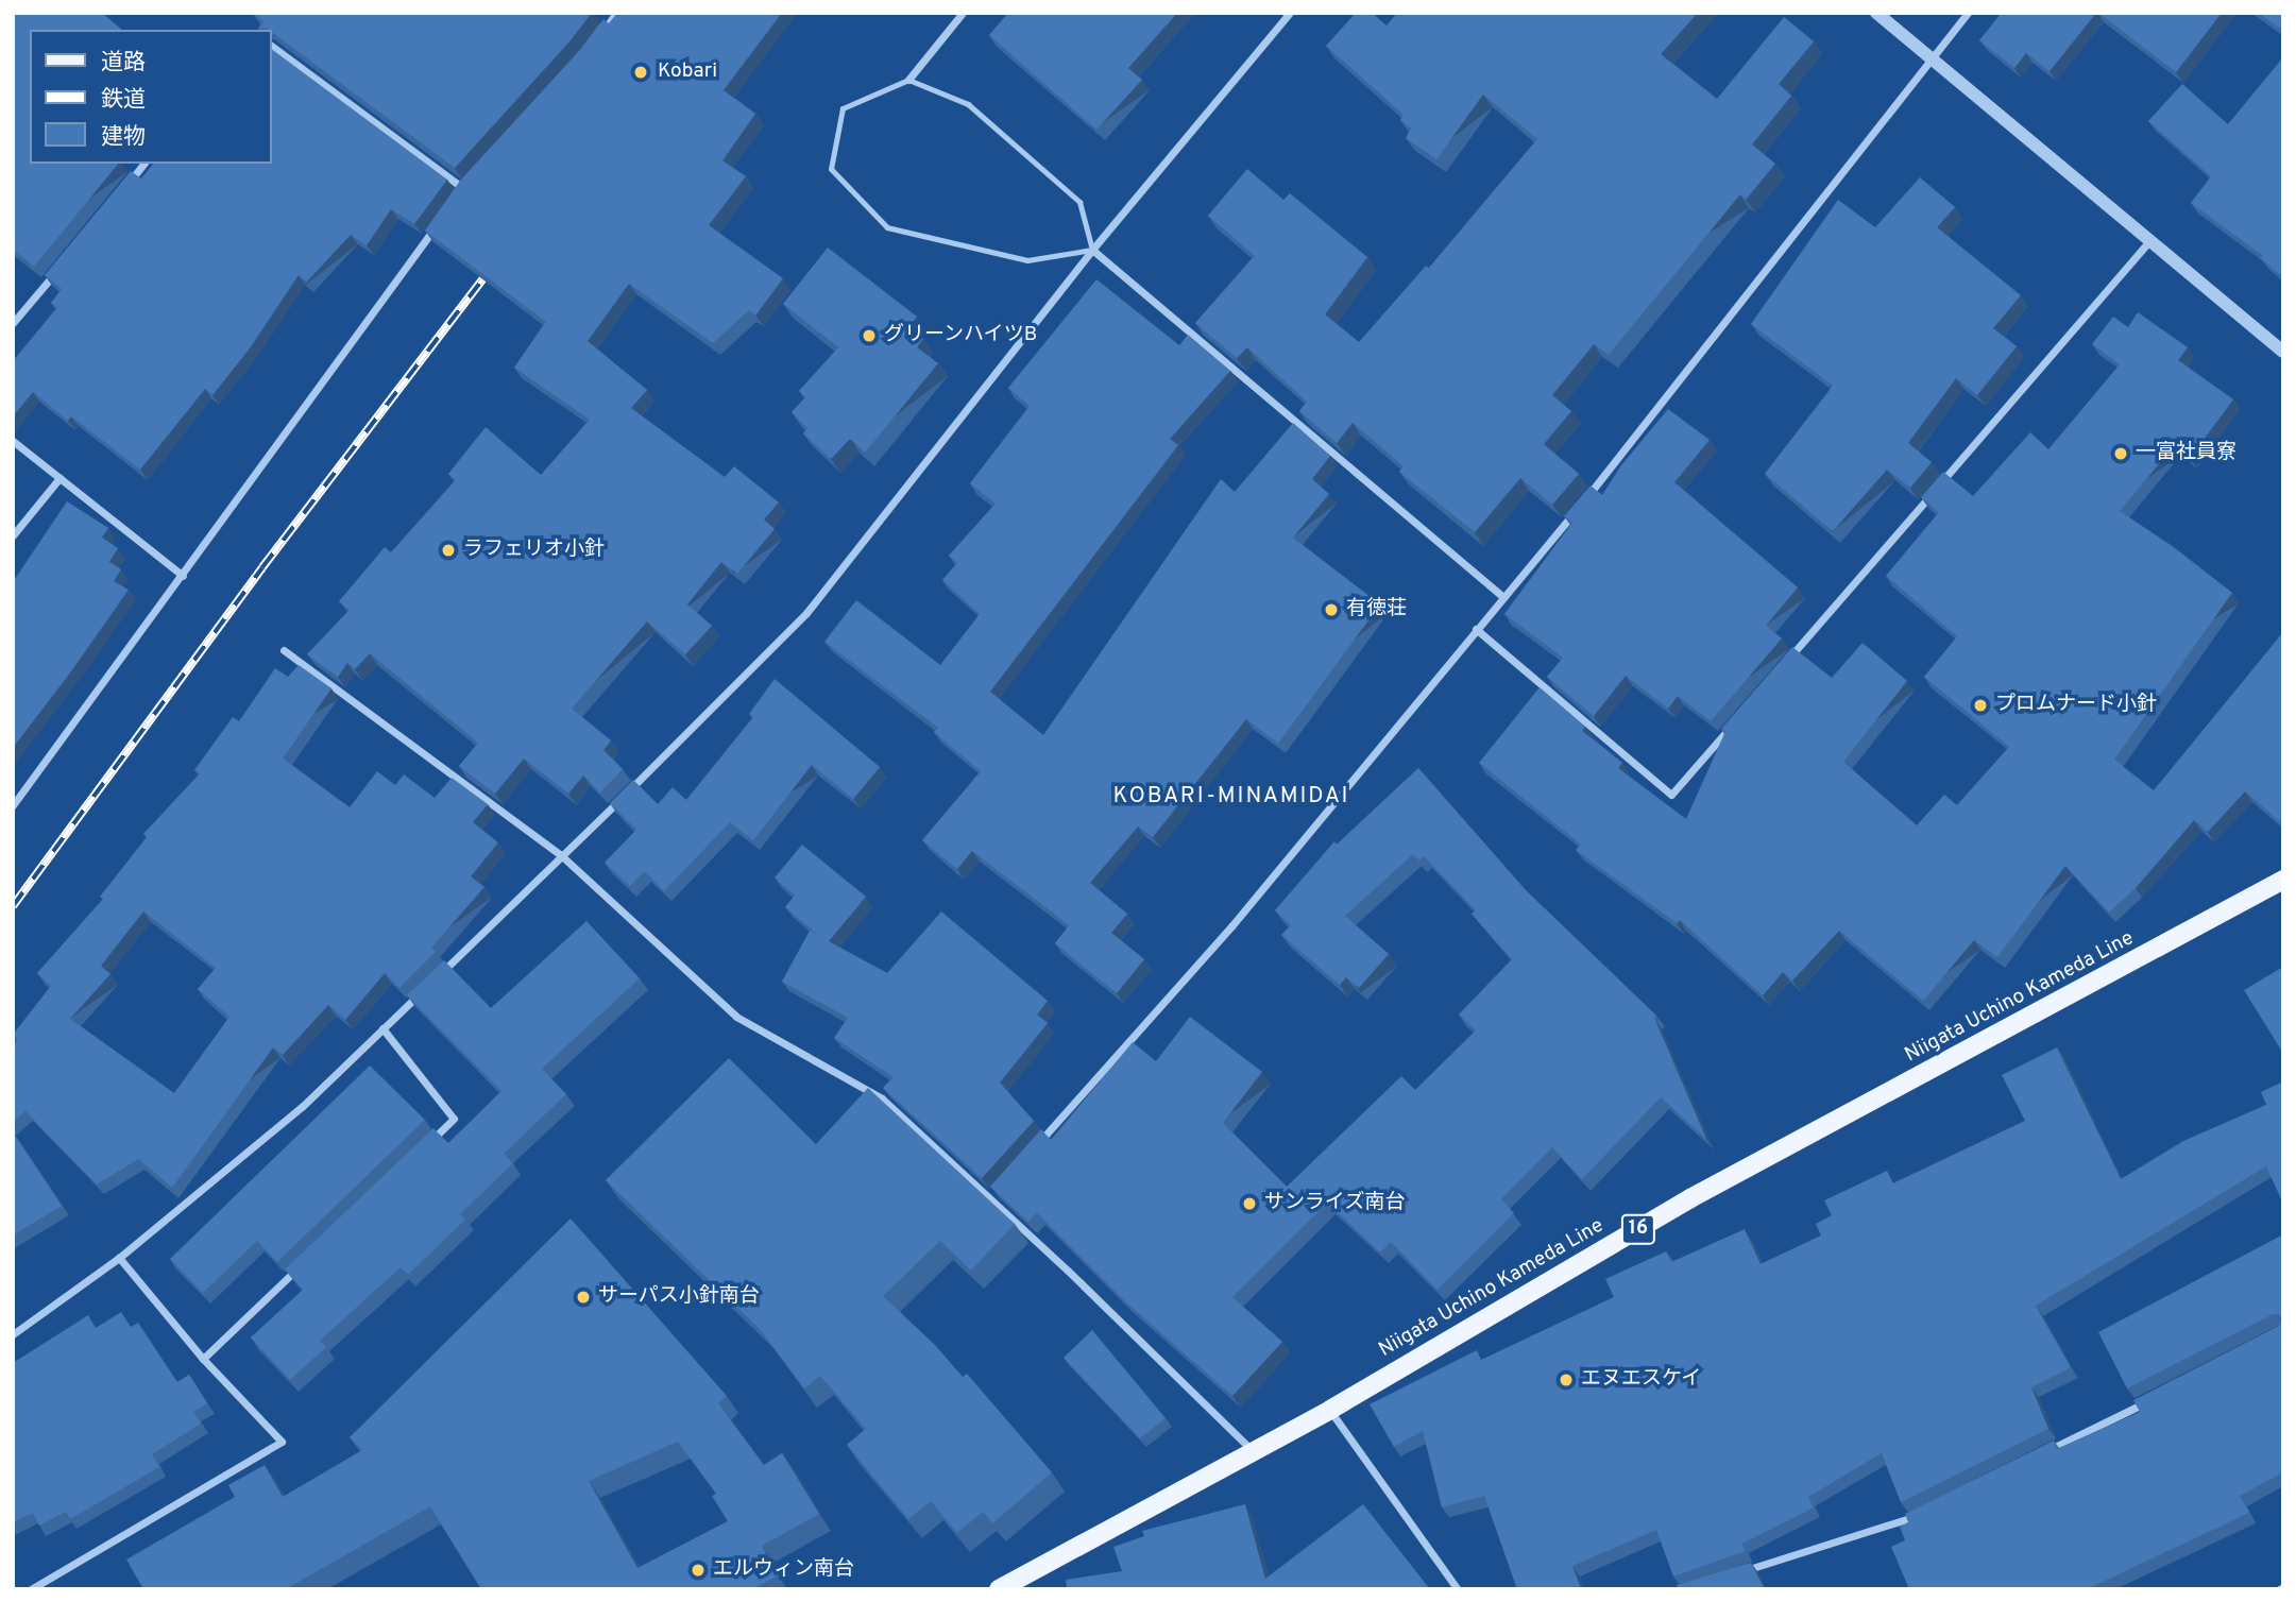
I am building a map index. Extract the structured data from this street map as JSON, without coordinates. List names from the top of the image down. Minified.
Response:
{"streets":{"main road":["Niigata Uchino Kameda Line","16"]},"districts":["KOBARI-MINAMIDAI"],"places":["Kobari","グリーンハイツB","一富社員寮","ラフェリオ小針","有徳荘","プロムナード小針","サンライズ南台","サーパス小針南台","エヌエスケイ","エルウィン南台"],"legend":["道路","鉄道","建物"]}
